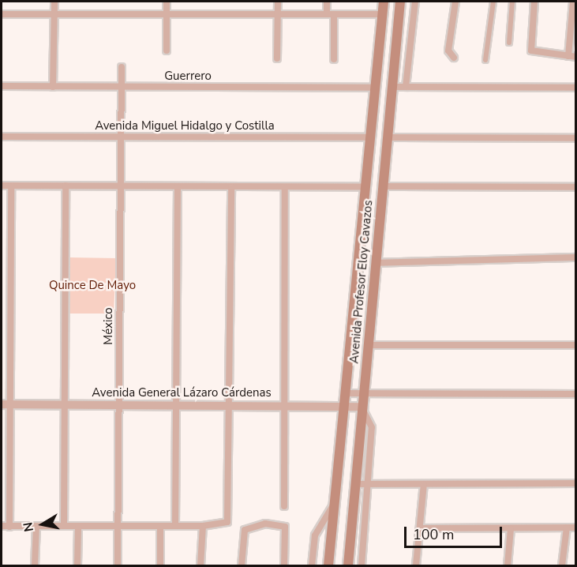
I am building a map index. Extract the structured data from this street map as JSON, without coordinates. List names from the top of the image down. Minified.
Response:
{"streets":{"main road":["Avenida Profesor Eloy Cavazos"],"street":["Guerrero","Avenida Miguel Hidalgo y Costilla","México","Avenida General Lázaro Cárdenas"]},"crossings":[["Guerrero","Avenida Profesor Eloy Cavazos"],["Guerrero","México"],["Avenida Miguel Hidalgo y Costilla","Avenida Profesor Eloy Cavazos"],["Avenida Miguel Hidalgo y Costilla","México"],["Avenida Profesor Eloy Cavazos","Avenida General Lázaro Cárdenas"],["México","Avenida General Lázaro Cárdenas"]],"parks":["Quince De Mayo"],"scale_bar":"100 m","north":"left"}
